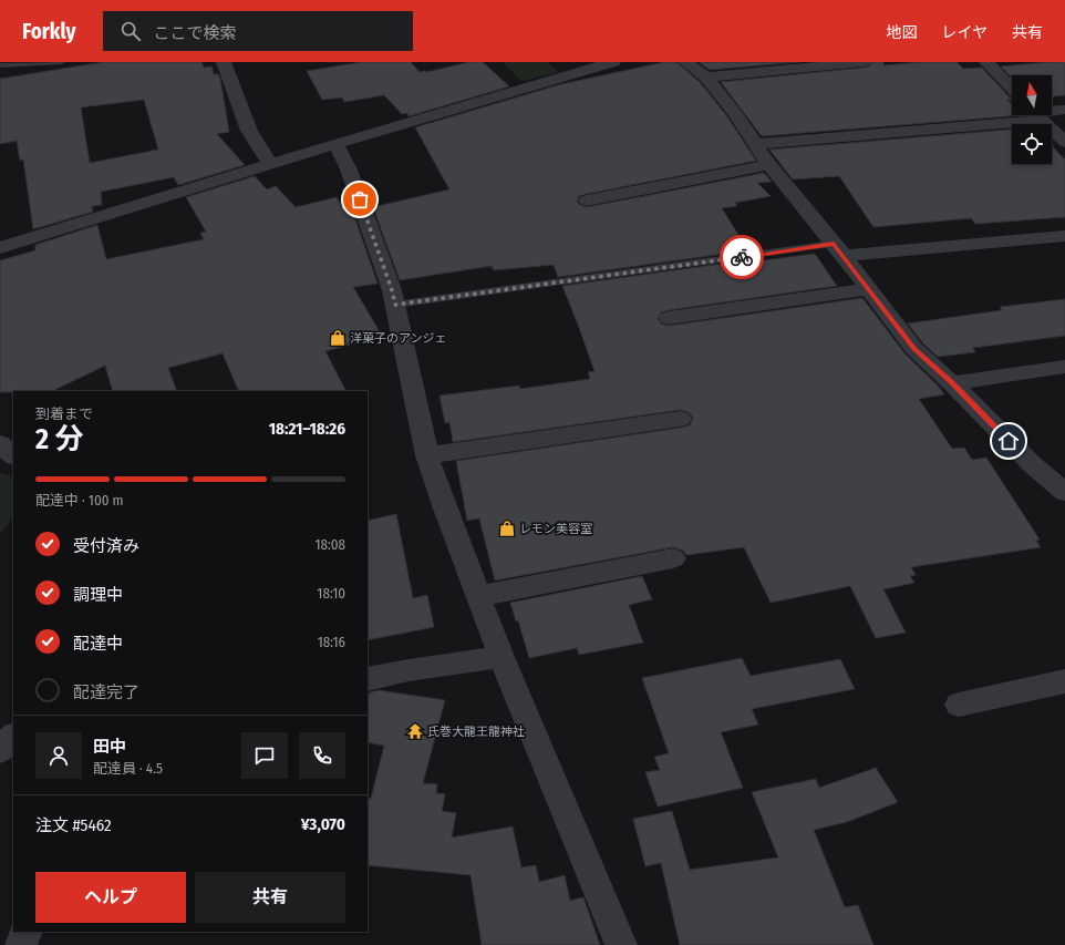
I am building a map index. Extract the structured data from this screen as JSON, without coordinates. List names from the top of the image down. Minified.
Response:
{"places":{"shop":["洋菓子のアンジェ","レモン美容室"],"temple":["氏巻大龍王龍神社"]},"north":"top","page":{"header":"Forkly","search":"ここで検索","nav":["地図","レイヤ","共有"],"heading":["2 分","到着まで","18:21–18:26"],"panel":["田中","配達員 · 4.5","注文 #5462","¥3,070"],"bar":"配達中 · 100 m","list":[["受付済み","18:08"],["調理中","18:10"],["配達中","18:16"],"配達完了"],"buttons":["ヘルプ","共有"]}}
